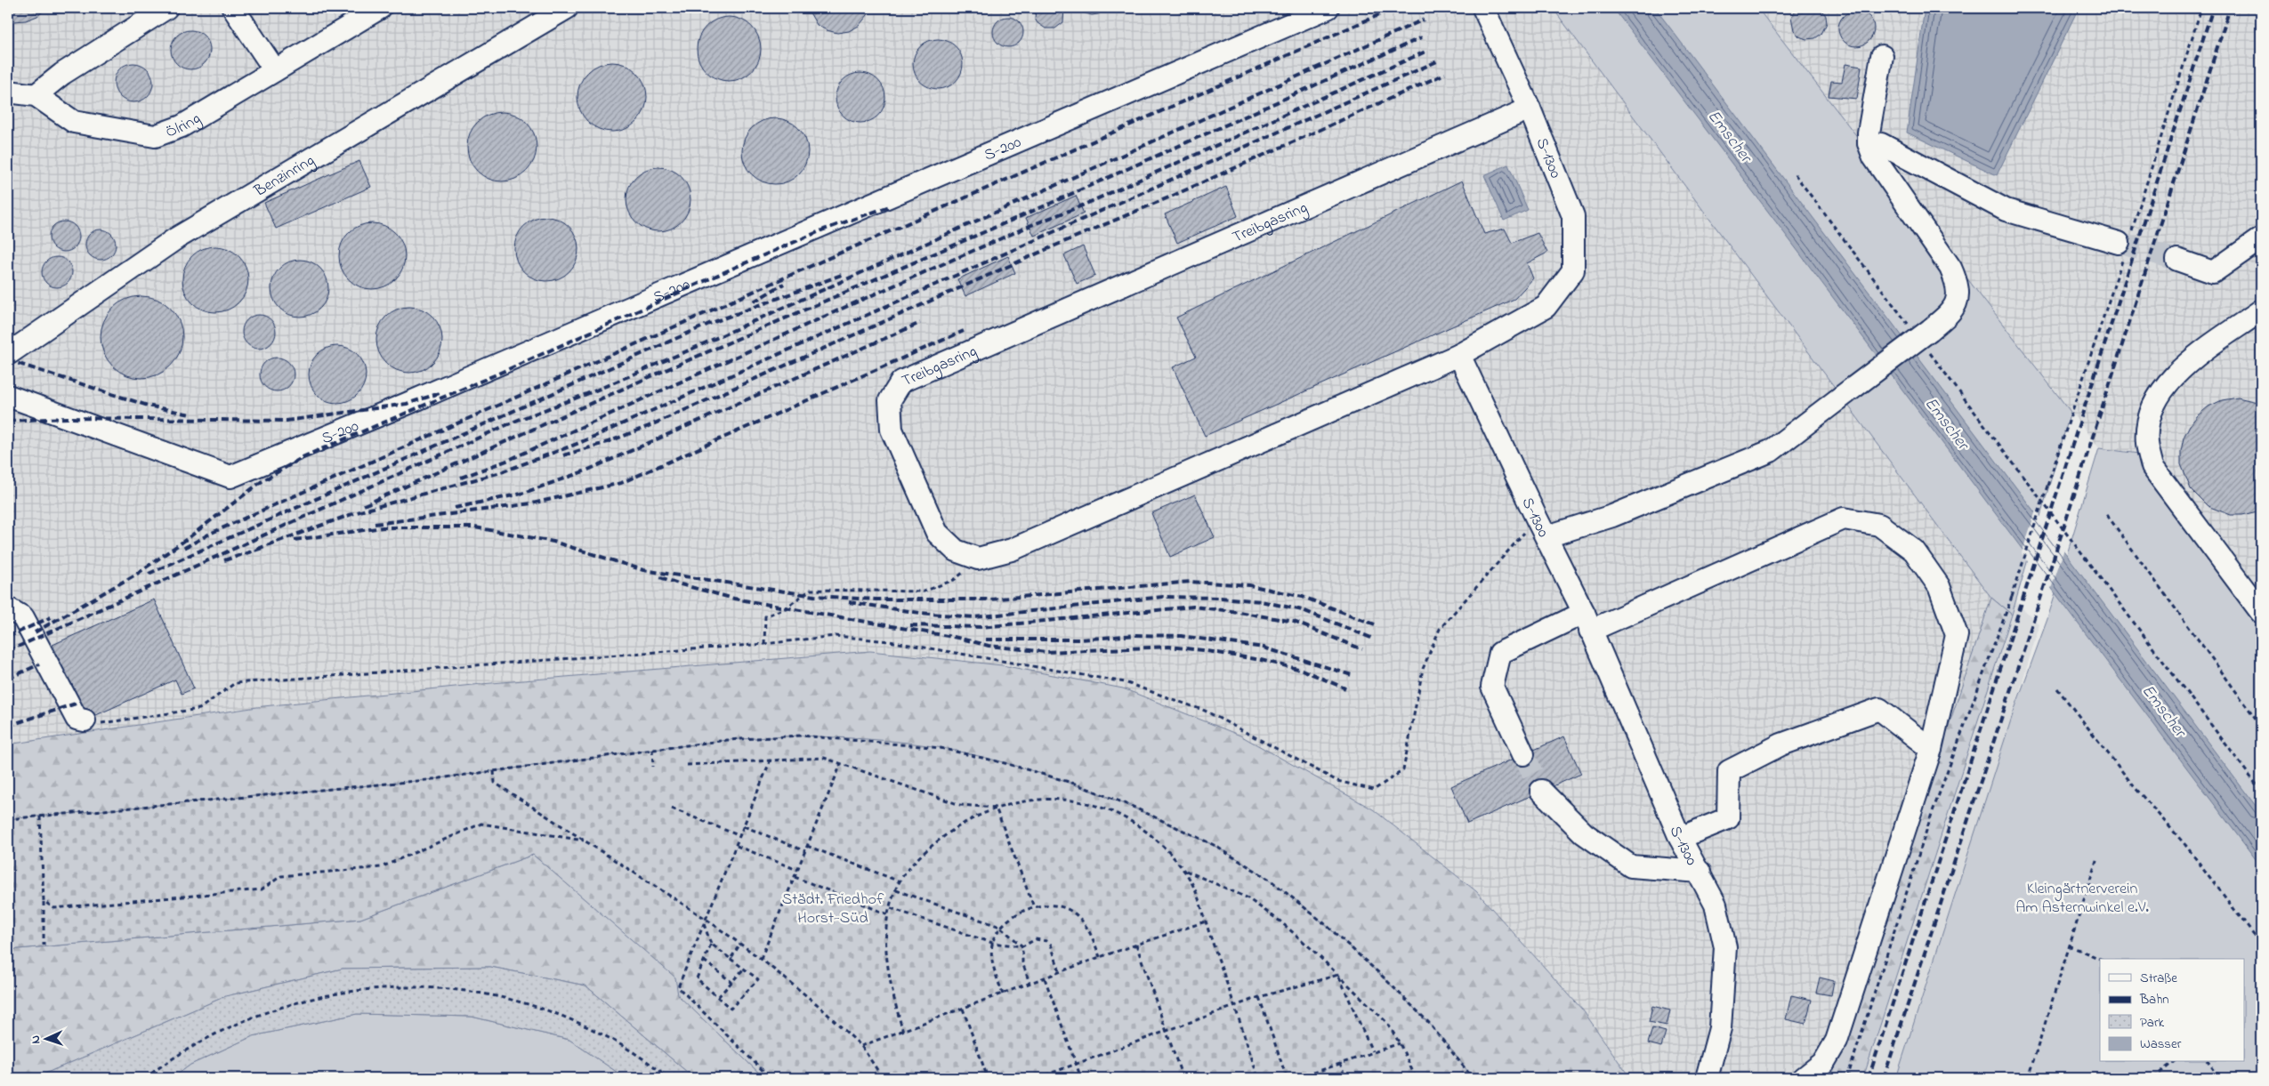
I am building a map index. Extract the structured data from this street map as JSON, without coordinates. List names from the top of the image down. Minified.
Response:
{"streets":{"lane":["Ölring","S-200","S-1300","Benzinring","Treibgasring"]},"crossings":[["S-1300","Treibgasring"]],"water":["Emscher"],"parks":["Kleingärtnerverein Am Asternwinkel e.V.","Städt. Friedhof Horst-Süd"],"legend":["Straße","Bahn","Park","Wasser"],"north":"left"}
